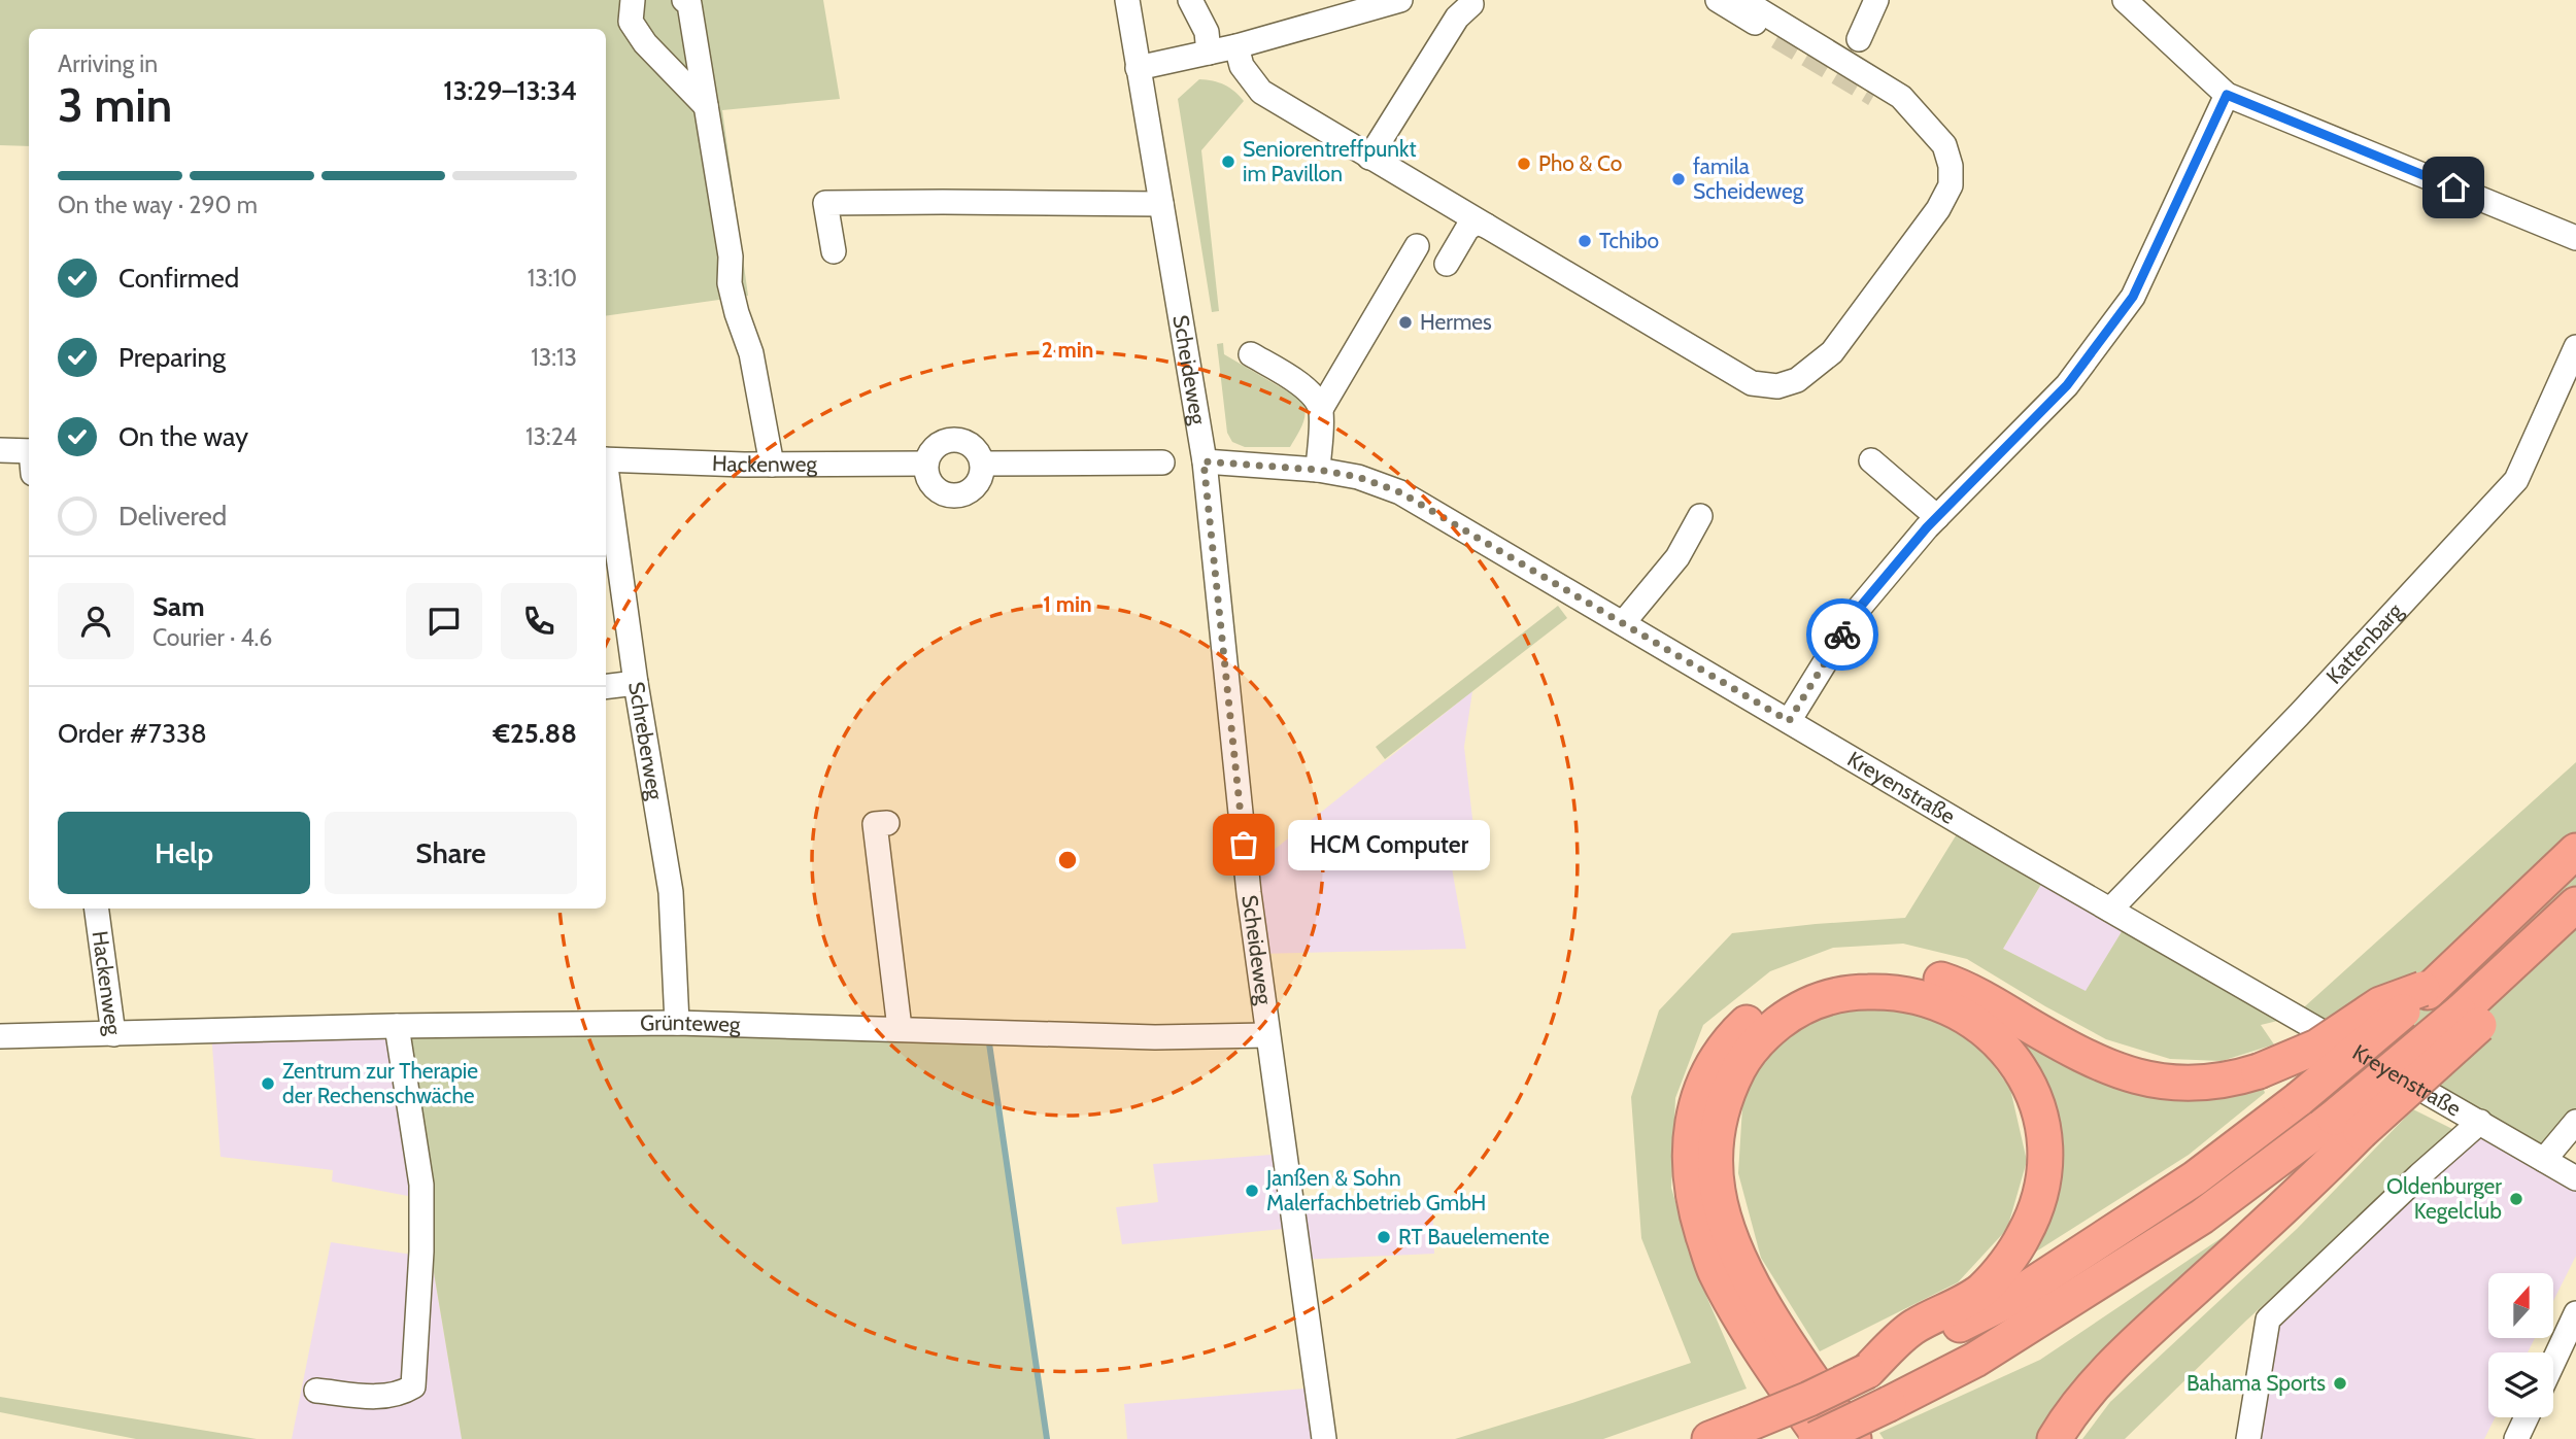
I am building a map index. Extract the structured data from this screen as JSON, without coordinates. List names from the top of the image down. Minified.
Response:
{"streets":{"street":["Scheideweg","Hackenweg","Kattenbarg","Schreberweg","Kreyenstraße","Grünteweg"]},"crossings":[["Scheideweg","Kreyenstraße"],["Scheideweg","Grünteweg"],["Hackenweg","Grünteweg"],["Kattenbarg","Kreyenstraße"],["Schreberweg","Grünteweg"]],"places":["Seniorentreffpunkt im Pavillon","Pho & Co","famila Scheideweg","Tchibo","Hermes","HCM Computer","Zentrum zur Therapie der Rechenschwäche","Janßen & Sohn Malerfachbetrieb GmbH","Oldenburger Kegelclub","RT Bauelemente","Bahama Sports"],"north":"top","page":{"heading":["3 min","Arriving in","13:29–13:34"],"panel":["Sam","Courier · 4.6","Order #7338","€25.88"],"bar":"On the way · 290 m","list":[["Confirmed","13:10"],["Preparing","13:13"],["On the way","13:24"],"Delivered"],"buttons":["Help","Share"],"bubble":"HCM Computer"},"rings":["2 min","1 min"]}
